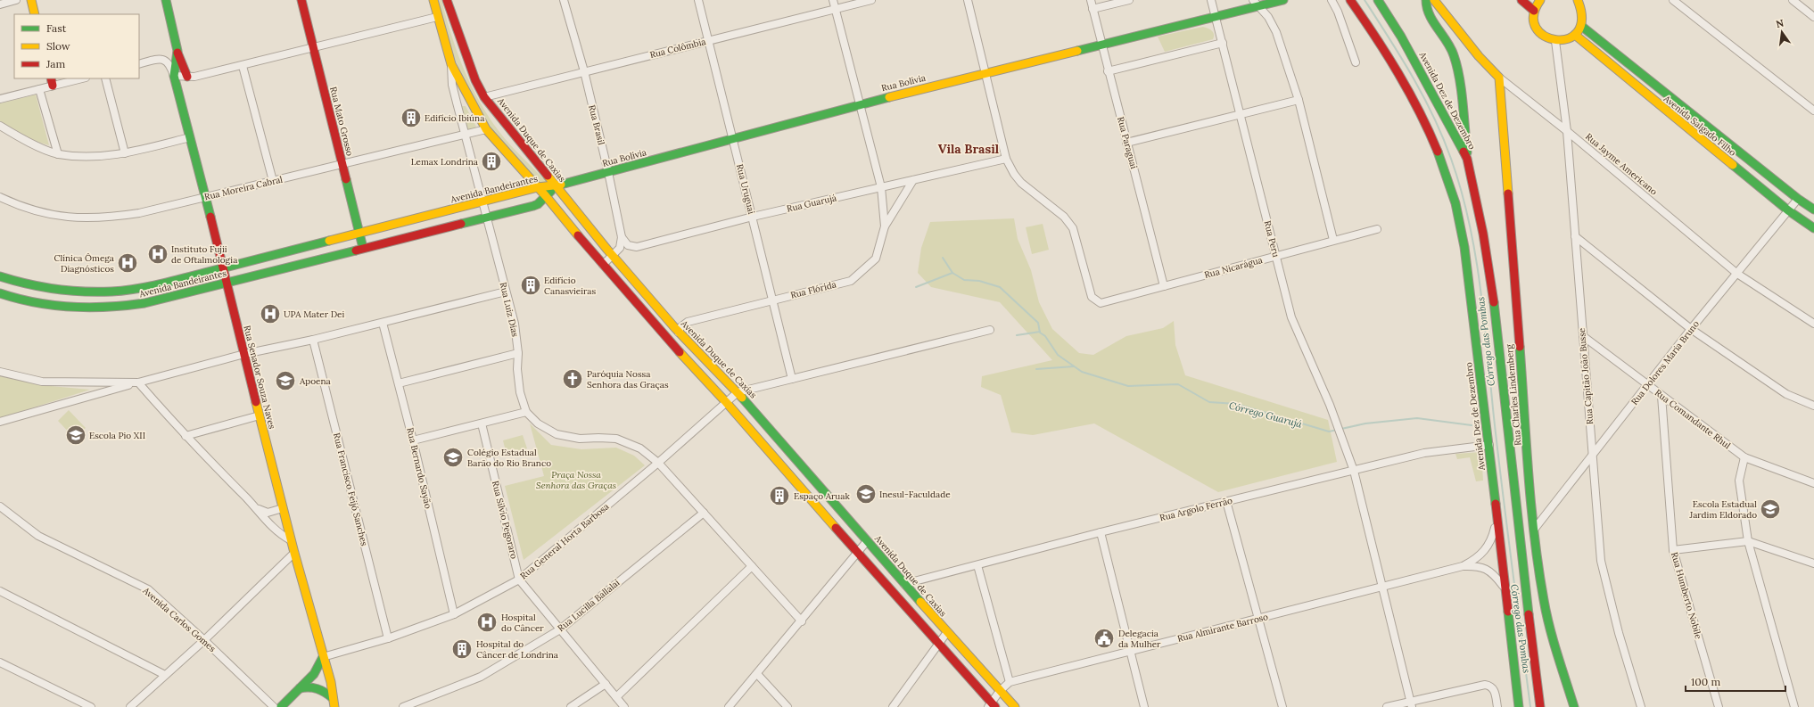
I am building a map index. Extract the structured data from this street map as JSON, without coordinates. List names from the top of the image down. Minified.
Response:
{"streets":{"main road":["Rua Bolívia","Avenida Dez de Dezembro","Rua Mato Grosso","Avenida Salgado Filho","Avenida Duque de Caxias","Rua Jayme Americano","Avenida Bandeirantes","Rua Senador Souza Naves","Rua Charles Lindemberg"],"street":["Rua Colômbia","Rua Brasil","Rua Paraguai","Rua Moreira Cabral","Rua Uruguai","Rua Guarujá","Rua Peru","Rua Nicarágua","Rua Flórida","Rua Luiz Dias","Rua Dolores Maria Bruno","Rua Capitão João Busse","Rua Comandante Rhul","Rua Bernardo Sayão","Rua Francisco Feijó Sanches","Rua Argolo Ferrão","Rua Silvio Pegoraro","Rua General Horta Barbosa","Rua Humberto Nobile","Rua Lucilla Ballalai","Avenida Carlos Gomes","Rua Almirante Barroso"]},"crossings":[["Rua Colômbia","Rua Brasil"],["Rua Colômbia","Avenida Duque de Caxias"],["Rua Colômbia","Rua Uruguai"],["Rua Colômbia","Rua Flórida"],["Rua Bolívia","Rua Brasil"],["Rua Bolívia","Avenida Duque de Caxias"],["Rua Bolívia","Rua Paraguai"],["Rua Bolívia","Avenida Bandeirantes"],["Rua Bolívia","Rua Uruguai"],["Rua Bolívia","Rua Peru"],["Rua Bolívia","Rua Flórida"],["Avenida Dez de Dezembro","Rua Argolo Ferrão"],["Avenida Dez de Dezembro","Rua Almirante Barroso"],["Rua Mato Grosso","Rua Moreira Cabral"],["Rua Mato Grosso","Avenida Bandeirantes"],["Rua Brasil","Rua Guarujá"],["Avenida Salgado Filho","Rua Dolores Maria Bruno"],["Avenida Duque de Caxias","Avenida Bandeirantes"],["Avenida Duque de Caxias","Rua Flórida"],["Avenida Duque de Caxias","Rua Argolo Ferrão"],["Avenida Duque de Caxias","Rua General Horta Barbosa"],["Avenida Duque de Caxias","Rua Almirante Barroso"],["Rua Paraguai","Rua Nicarágua"],["Rua Jayme Americano","Rua Dolores Maria Bruno"],["Rua Jayme Americano","Rua Capitão João Busse"],["Rua Jayme Americano","Rua Charles Lindemberg"],["Rua Moreira Cabral","Rua Luiz Dias"],["Rua Moreira Cabral","Rua Senador Souza Naves"],["Avenida Bandeirantes","Rua Luiz Dias"],["Avenida Bandeirantes","Rua Senador Souza Naves"],["Rua Uruguai","Rua Guarujá"],["Rua Uruguai","Rua Flórida"],["Rua Guarujá","Rua Nicarágua"],["Rua Guarujá","Rua Flórida"],["Rua Peru","Rua Nicarágua"],["Rua Peru","Rua Argolo Ferrão"],["Rua Peru","Rua Almirante Barroso"],["Rua Luiz Dias","Rua General Horta Barbosa"],["Rua Luiz Dias","Rua Lucilla Ballalai"],["Rua Dolores Maria Bruno","Rua Capitão João Busse"],["Rua Dolores Maria Bruno","Rua Charles Lindemberg"],["Rua Dolores Maria Bruno","Rua Comandante Rhul"],["Rua Capitão João Busse","Rua Comandante Rhul"],["Rua Senador Souza Naves","Rua General Horta Barbosa"],["Rua Comandante Rhul","Rua Humberto Nobile"],["Rua Bernardo Sayão","Rua General Horta Barbosa"],["Rua Francisco Feijó Sanches","Rua General Horta Barbosa"],["Rua Silvio Pegoraro","Rua General Horta Barbosa"],["Rua Silvio Pegoraro","Rua Lucilla Ballalai"]],"districts":["Vila Brasil"],"water":["Córrego das Pombas","Córrego Guarujá"],"parks":["Praça Nossa Senhora das Graças"],"places":{"building":["Edifício Ibiúna","Lemax Londrina","Edifício Canasvieiras","Espaço Aruak","Hospital do Câncer de Londrina"],"hospital":["Instituto Fujii de Oftalmologia","Clínica Ômega Diagnósticos","UPA Mater Dei","Hospital do Câncer"],"church":["Paróquia Nossa Senhora das Graças"],"school or university":["Apoena","Escola Pio XII","Colégio Estadual Barão do Rio Branco","Inesul-Faculdade","Escola Estadual Jardim Eldorado"],"public building":["Delegacia da Mulher"]},"legend":["Fast","Slow","Jam"],"scale_bar":"100 m","north":"top"}
